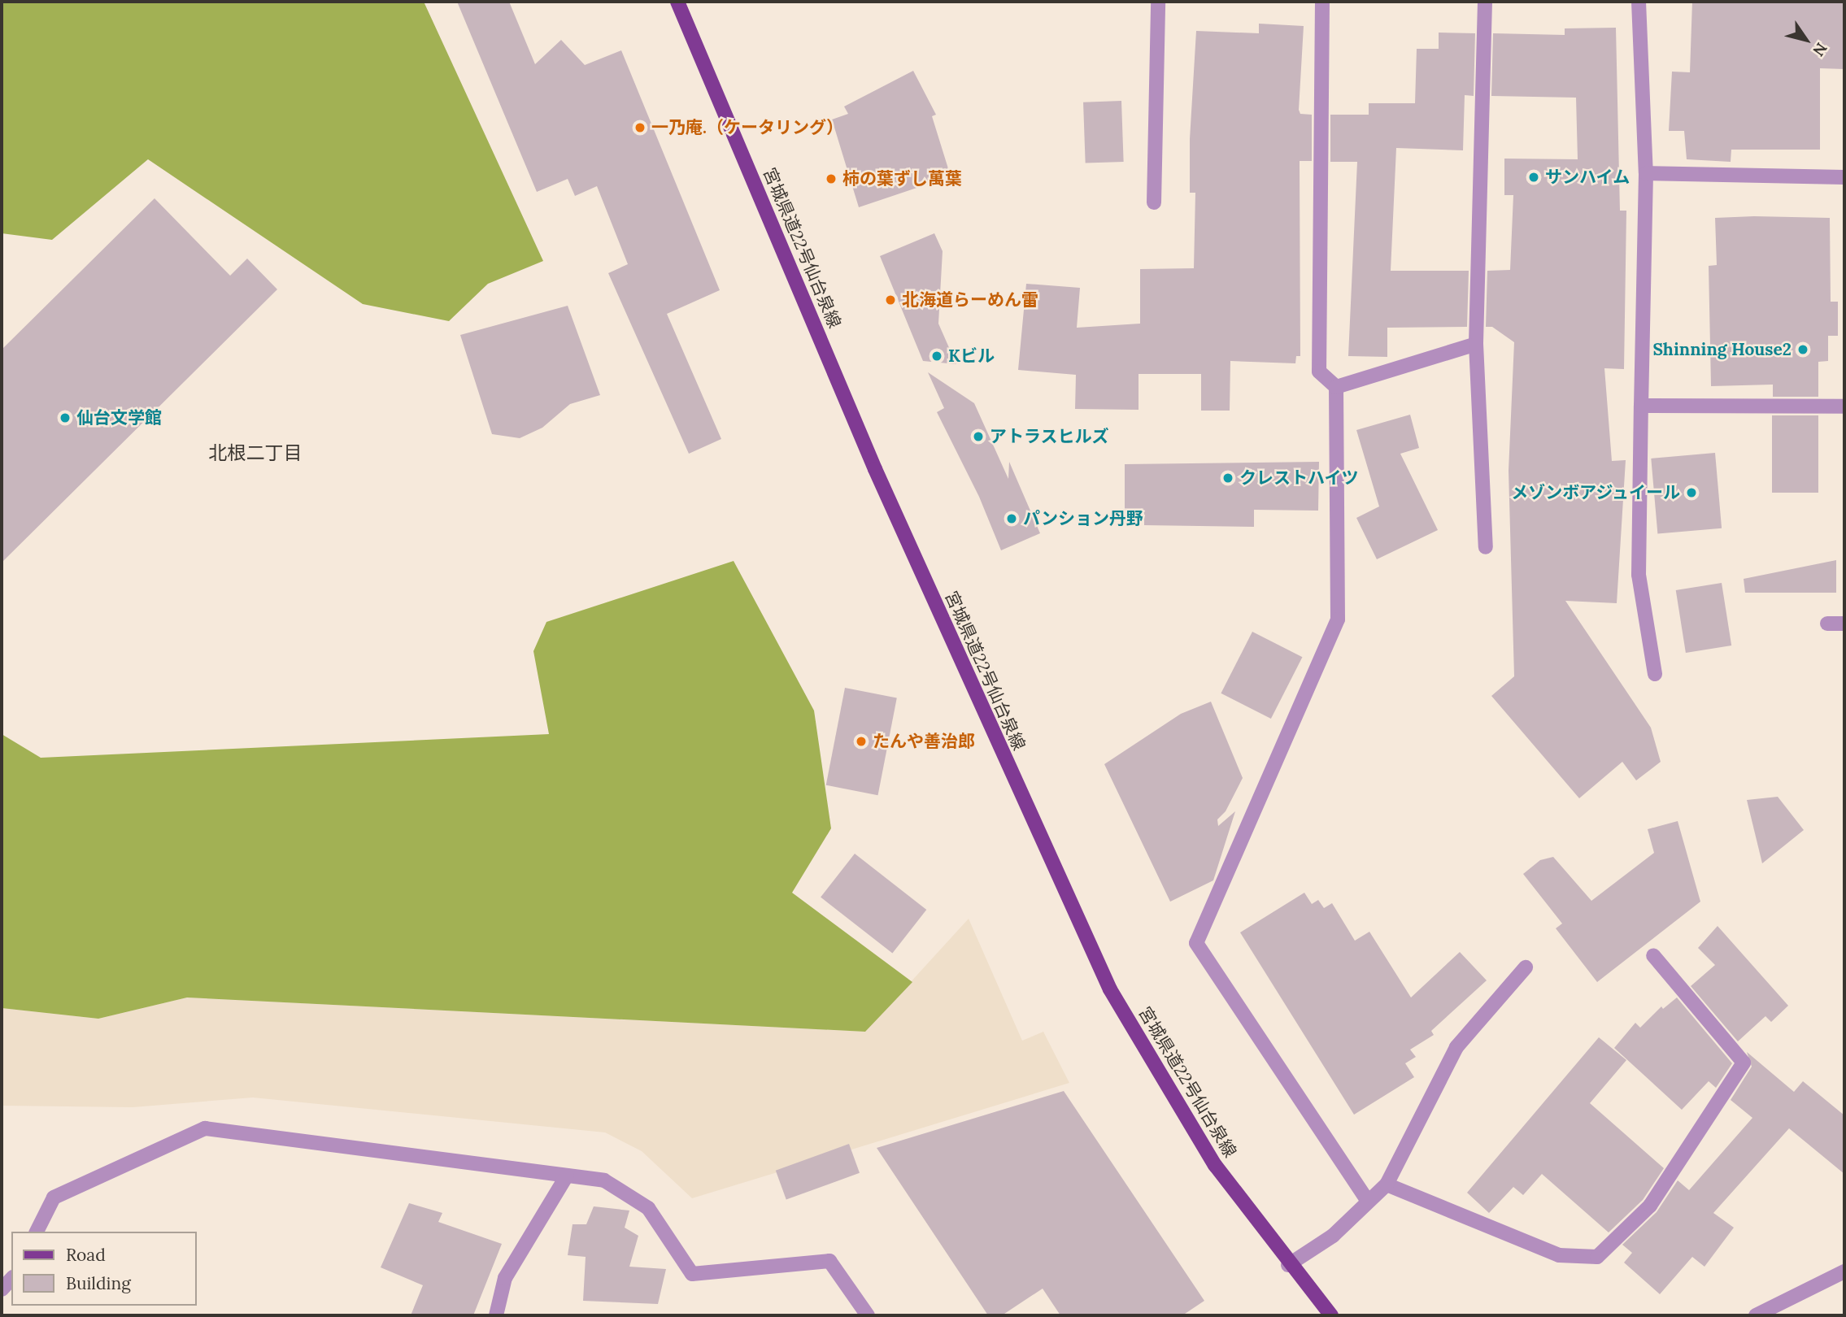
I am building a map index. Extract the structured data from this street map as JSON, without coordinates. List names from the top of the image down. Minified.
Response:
{"streets":{"main road":["宮城県道22号仙台泉線"]},"districts":["北根二丁目"],"places":["一乃庵.（ケータリング）","サンハイム","柿の葉ずし萬葉","北海道らーめん雷","Shinning House2","Kビル","仙台文学館","アトラスヒルズ","クレストハイツ","メゾンボアジュイール","パンション丹野","たんや善治郎"],"legend":["Road","Building"],"north":"bottom right"}
